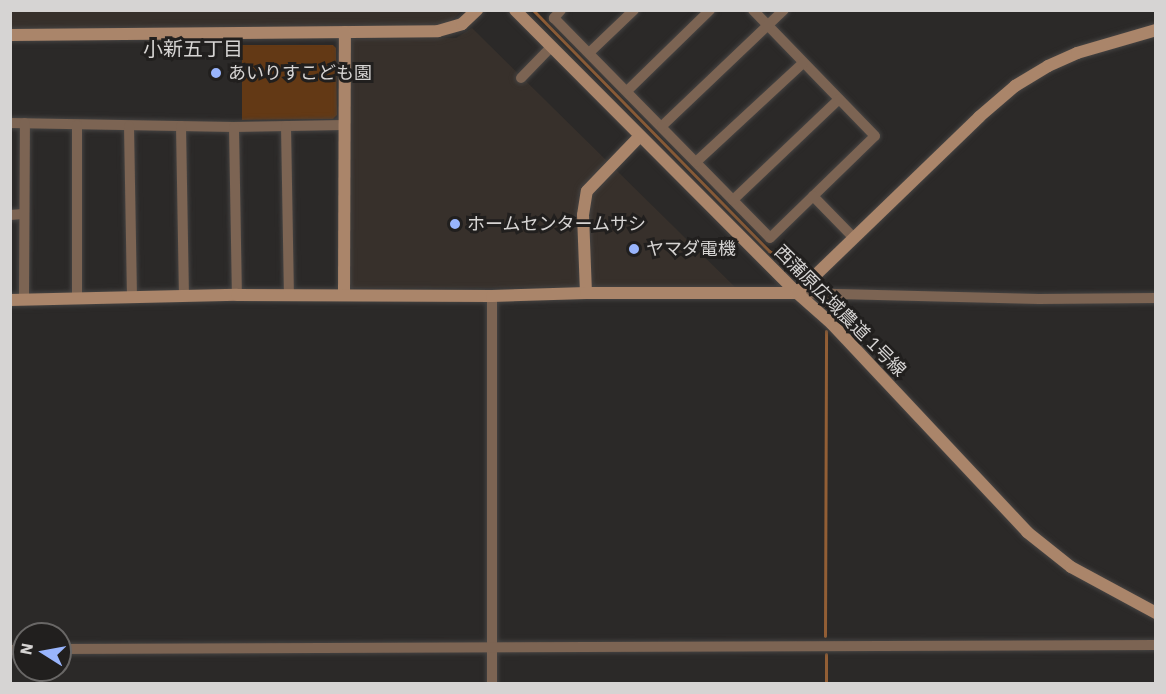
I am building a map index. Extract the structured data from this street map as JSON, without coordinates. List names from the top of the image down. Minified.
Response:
{"streets":{"street":["西蒲原広域農道 1号線"]},"districts":["小新五丁目"],"places":["あいりすこども園","ホームセンタームサシ","ヤマダ電機"],"north":"left"}
